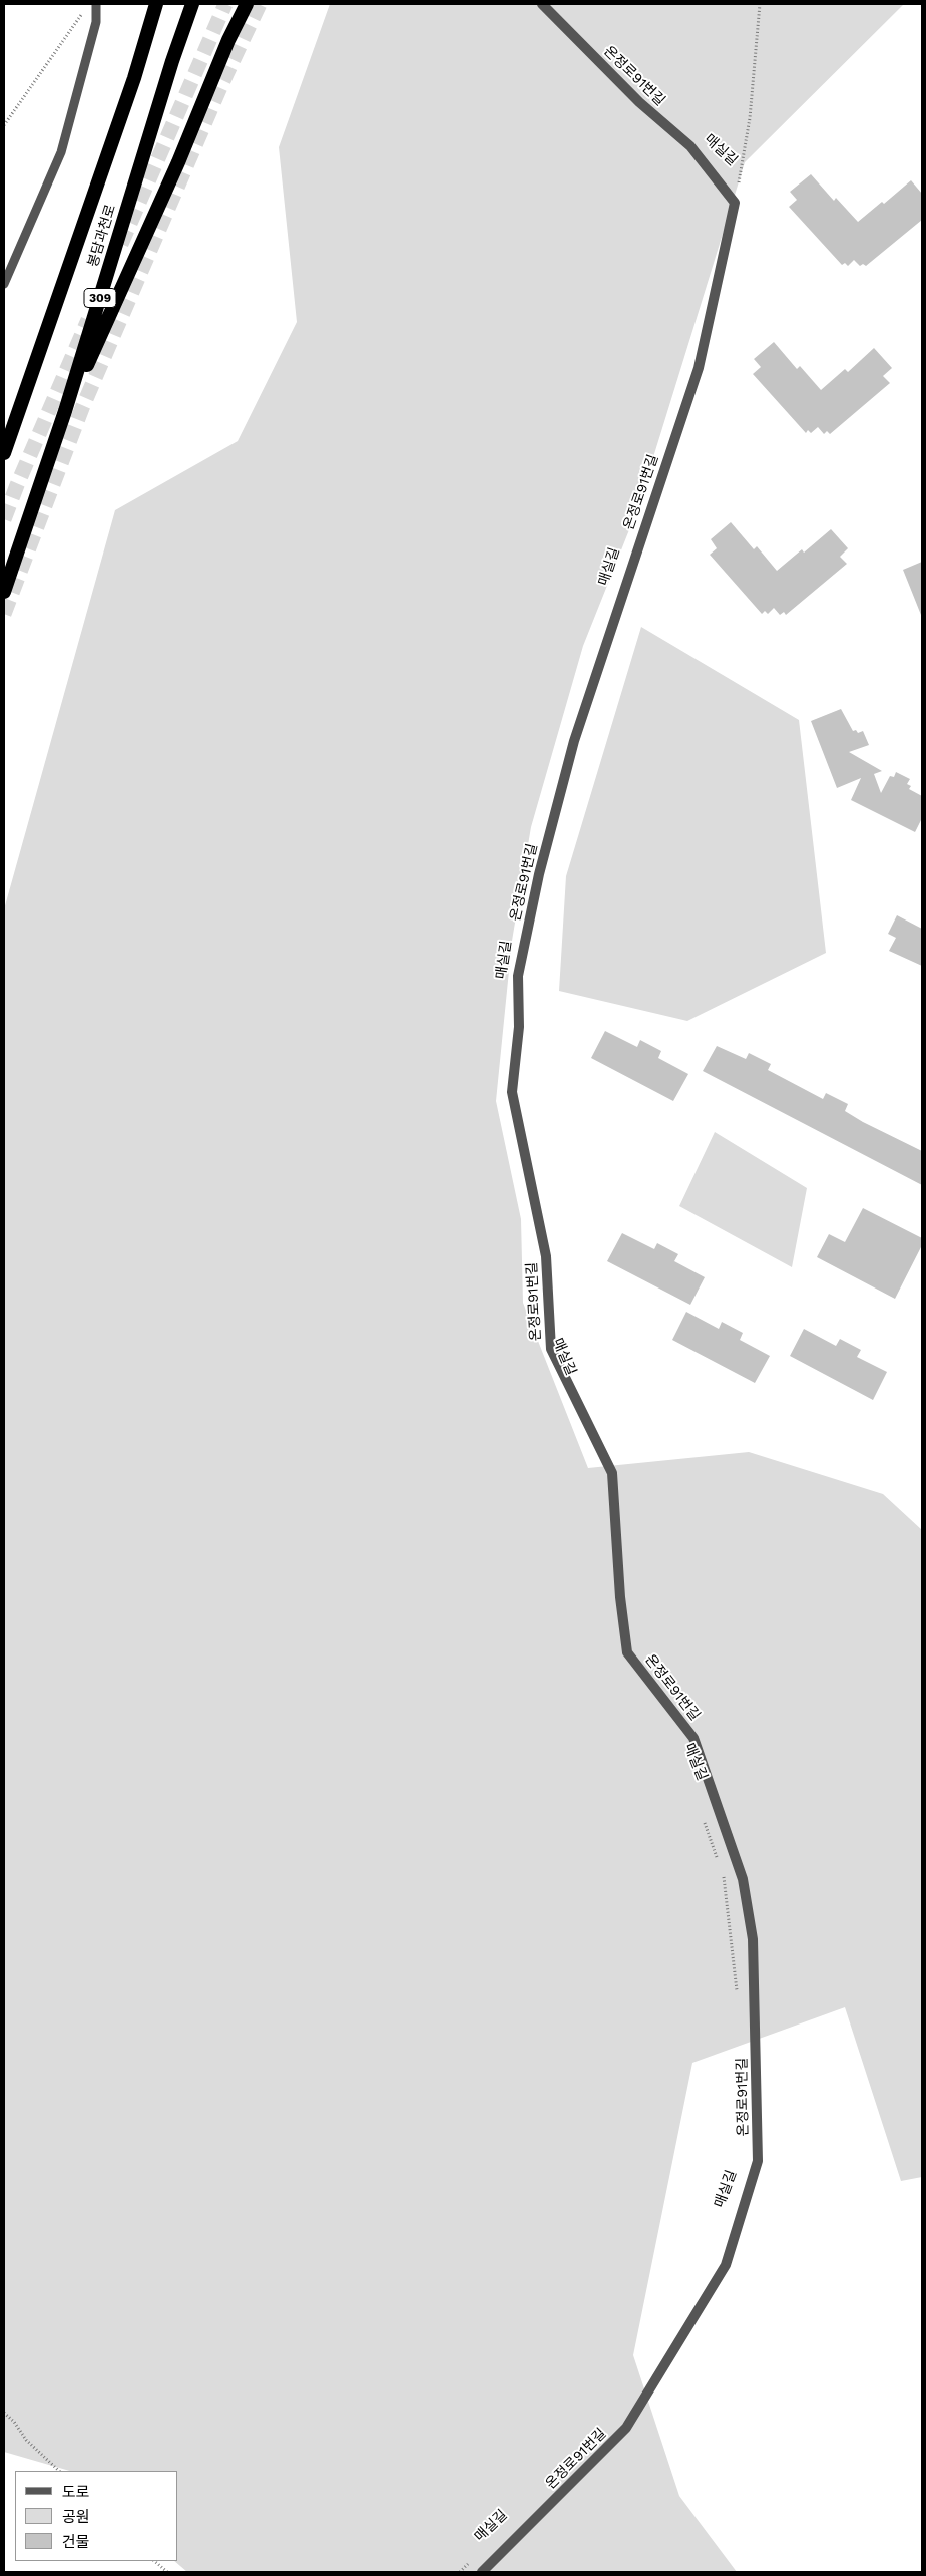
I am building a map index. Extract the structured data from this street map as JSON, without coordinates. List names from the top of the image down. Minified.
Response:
{"streets":{"highway":["봉담과천로","309"],"street":["온정로91번길"],"path":["매실길"]},"legend":["도로","공원","건물"]}
